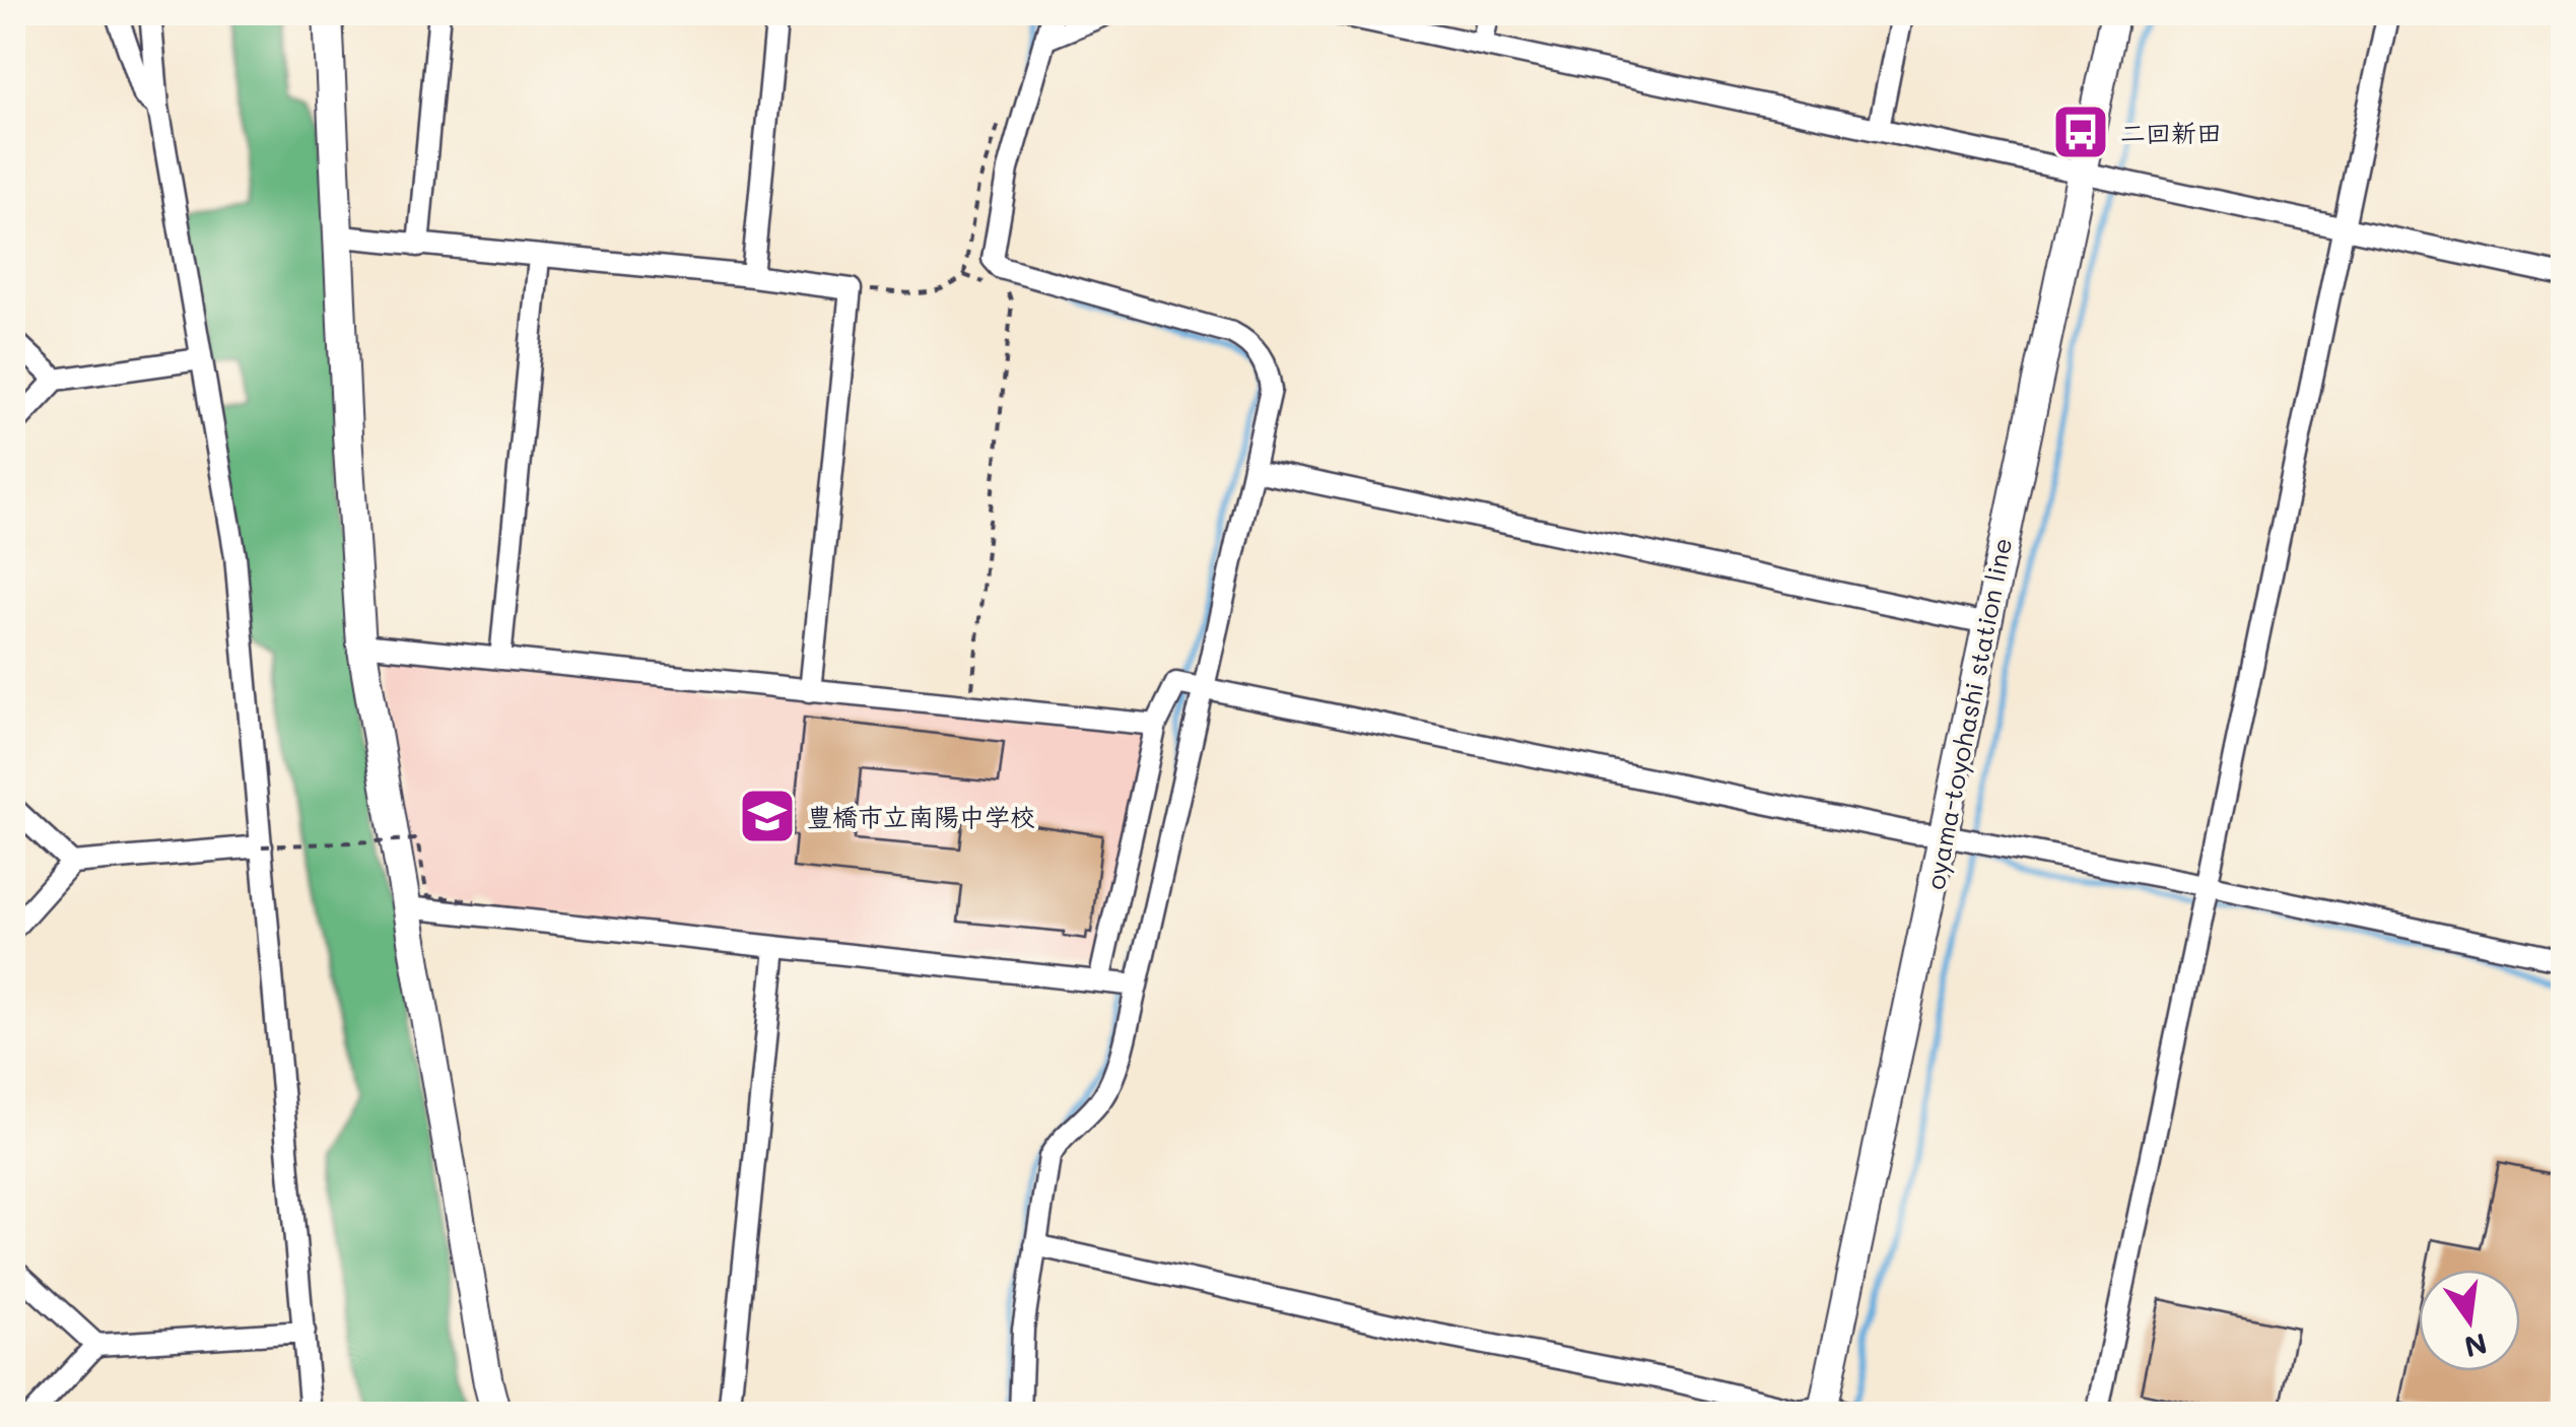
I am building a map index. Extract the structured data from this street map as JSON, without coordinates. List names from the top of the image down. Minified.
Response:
{"streets":{"main road":["oyama-toyohashi station line"]},"places":{"bus stop":["二回新田"],"school or university":["豊橋市立南陽中学校"]},"north":"bottom"}
